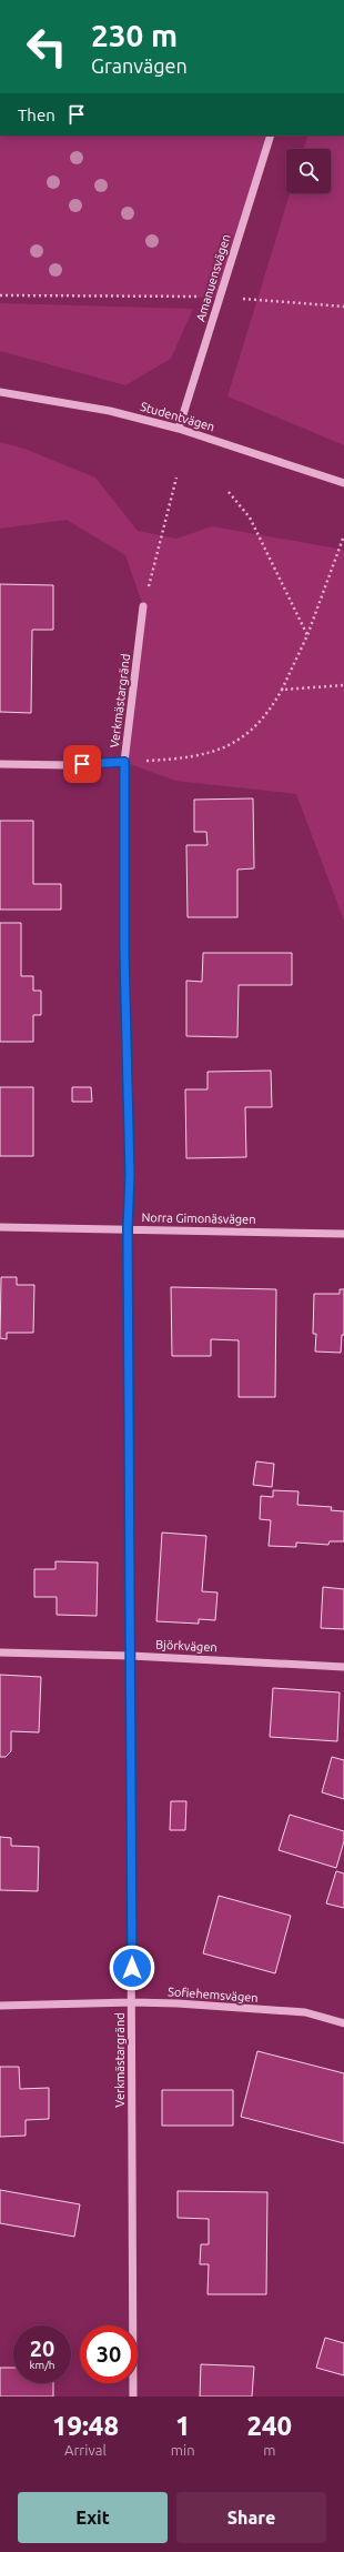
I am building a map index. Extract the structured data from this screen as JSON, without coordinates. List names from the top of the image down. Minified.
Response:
{"streets":{"street":["Amanuensvägen","Studentvägen","Verkmästargränd","Norra Gimonäsvägen","Björkvägen","Sofiehemsvägen"]},"crossings":[["Amanuensvägen","Studentvägen"],["Verkmästargränd","Norra Gimonäsvägen"],["Verkmästargränd","Björkvägen"],["Verkmästargränd","Sofiehemsvägen"]],"page":{"turn":["230 m","Granvägen"],"then":"Then","speed":"20 km/h","limit":"30","eta":["19:48","Arrival","1","min","240","m"],"buttons":["Exit","Share"]}}
